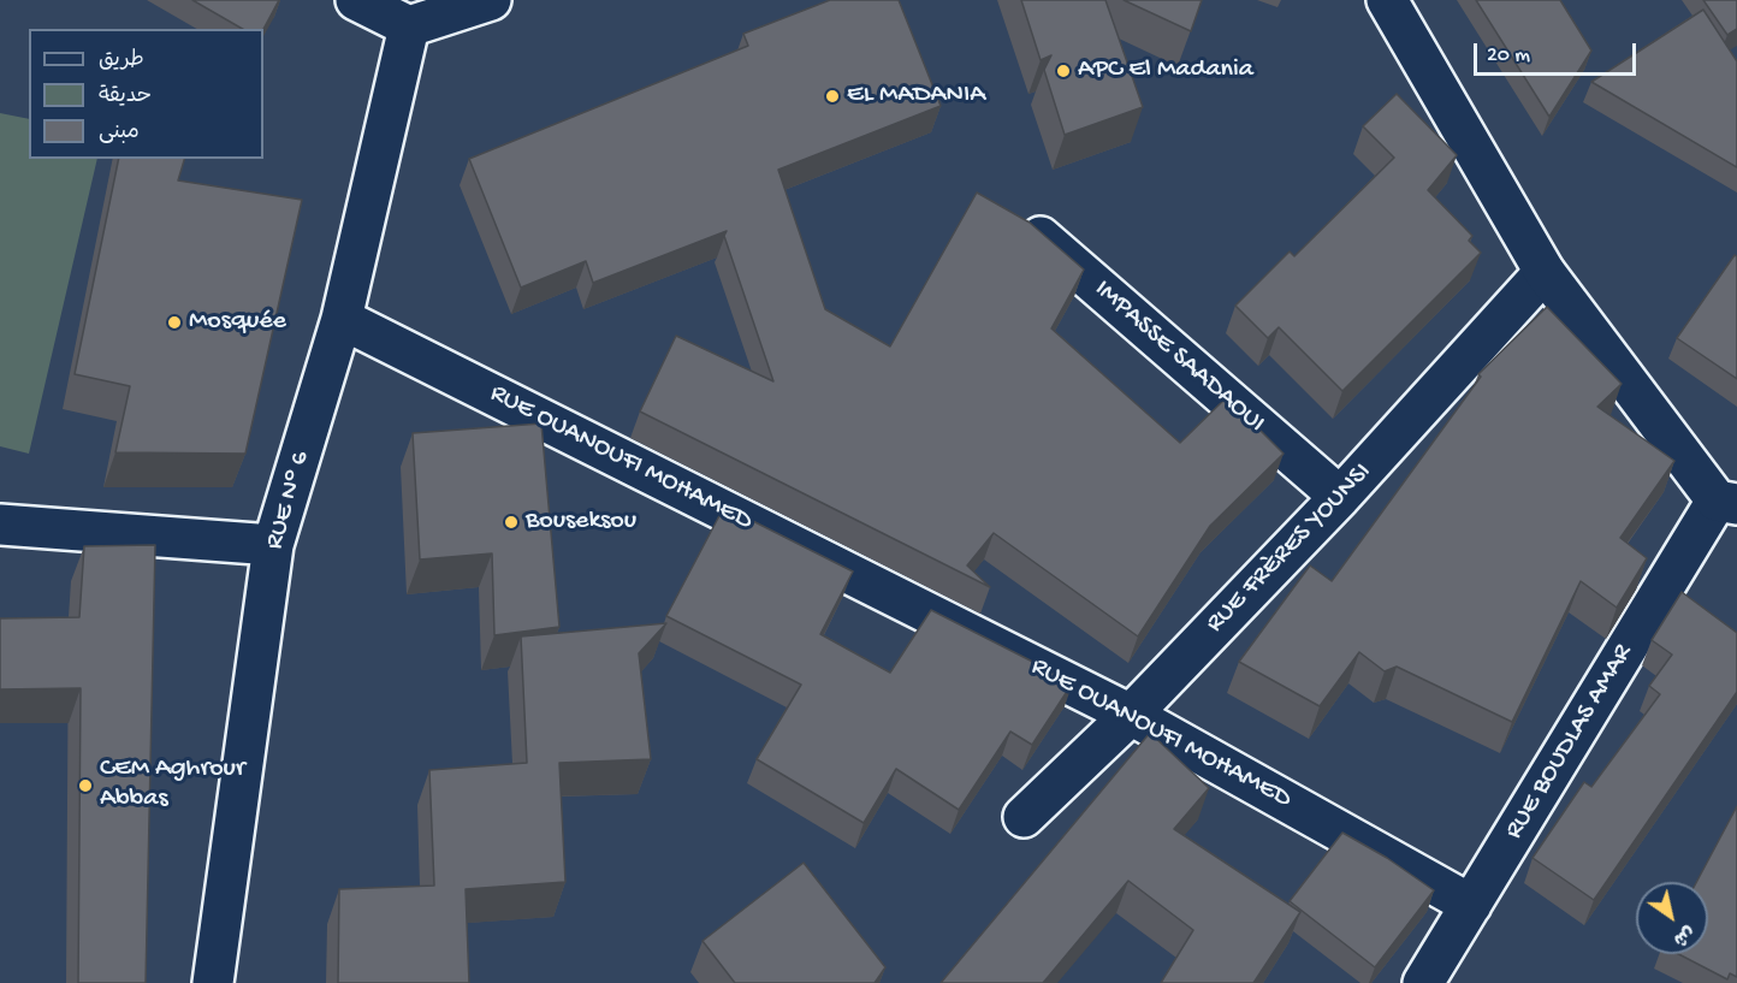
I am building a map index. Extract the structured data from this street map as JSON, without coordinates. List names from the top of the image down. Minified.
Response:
{"streets":{"street":["IMPASSE SAADAOUI","RUE OUANOUFI MOHAMED","RUE N° 6","RUE FRÈRES YOUNSI","RUE BOUDLAS AMAR"]},"crossings":[["IMPASSE SAADAOUI","RUE FRÈRES YOUNSI"],["RUE OUANOUFI MOHAMED","RUE N° 6"],["RUE OUANOUFI MOHAMED","RUE FRÈRES YOUNSI"],["RUE OUANOUFI MOHAMED","RUE BOUDLAS AMAR"]],"places":["APC El Madania","EL MADANIA","Mosquée","Bouseksou","CEM Aghrour Abbas"],"legend":["طريق","حديقة","مبنى"],"scale_bar":"20 m","north":"bottom right"}
